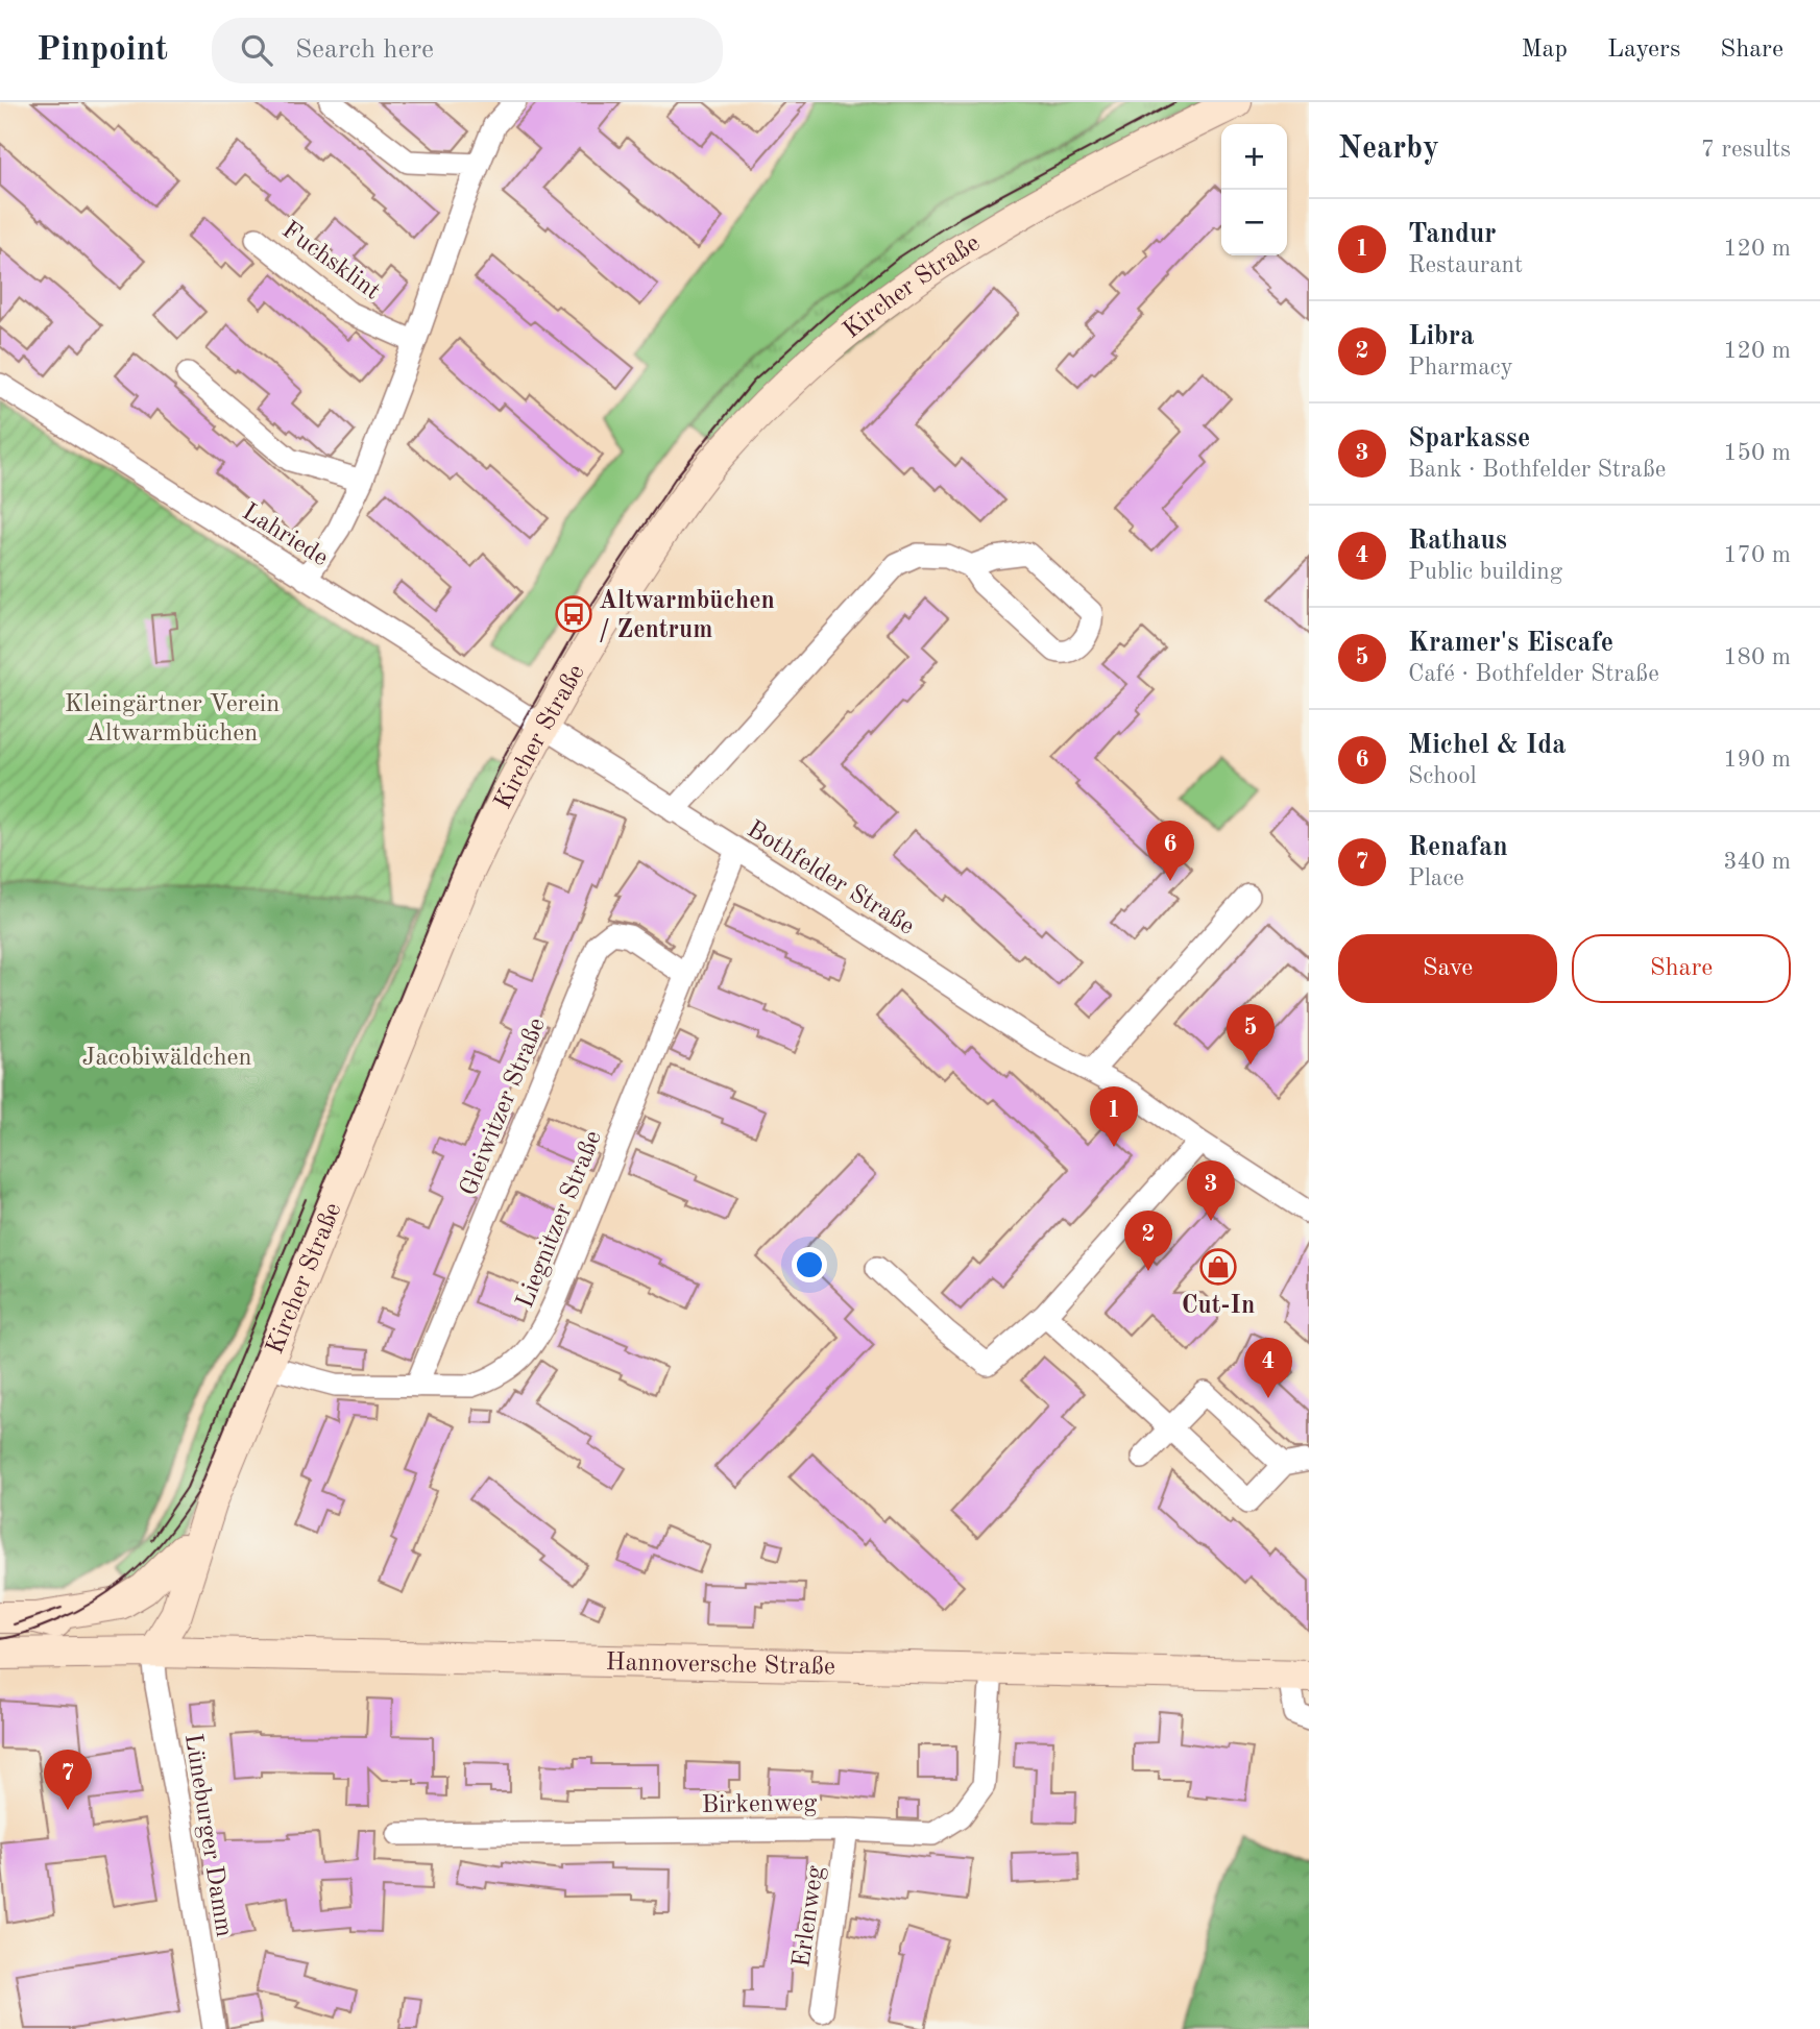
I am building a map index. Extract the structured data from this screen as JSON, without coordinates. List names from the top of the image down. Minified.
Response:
{"streets":{"main road":["Kircher Straße","Hannoversche Straße"],"street":["Fuchsklint","Lahriede","Bothfelder Straße","Gleiwitzer Straße","Liegnitzer Straße","Birkenweg","Lüneburger Damm","Erlenweg"]},"crossings":[["Kircher Straße","Lahriede"],["Kircher Straße","Bothfelder Straße"],["Kircher Straße","Liegnitzer Straße"],["Kircher Straße","Hannoversche Straße"],["Kircher Straße","Lüneburger Damm"],["Lahriede","Bothfelder Straße"],["Bothfelder Straße","Liegnitzer Straße"],["Gleiwitzer Straße","Liegnitzer Straße"],["Hannoversche Straße","Birkenweg"],["Hannoversche Straße","Lüneburger Damm"],["Birkenweg","Erlenweg"]],"parks":["Kleingärtner Verein Altwarmbüchen","Jacobiwäldchen"],"places":{"bus stop":["Altwarmbüchen / Zentrum"],"shop":["Cut-In"]},"page":{"header":"Pinpoint","search":"Search here","nav":["Map","Layers","Share"],"heading":["Nearby","7 results"],"map_buttons":["+","−"],"list":[{"mark":"1","name":"Tandur","note":"Restaurant","value":"120 m"},{"mark":"2","name":"Libra","note":"Pharmacy","value":"120 m"},{"mark":"3","name":"Sparkasse","note":"Bank · Bothfelder Straße","value":"150 m"},{"mark":"4","name":"Rathaus","note":"Public building","value":"170 m"},{"mark":"5","name":"Kramer's Eiscafe","note":"Café · Bothfelder Straße","value":"180 m"},{"mark":"6","name":"Michel & Ida","note":"School","value":"190 m"},{"mark":"7","name":"Renafan","note":"Place","value":"340 m"}],"pins":["6","5","1","3","2","4","7"],"buttons":["Save","Share"]}}
